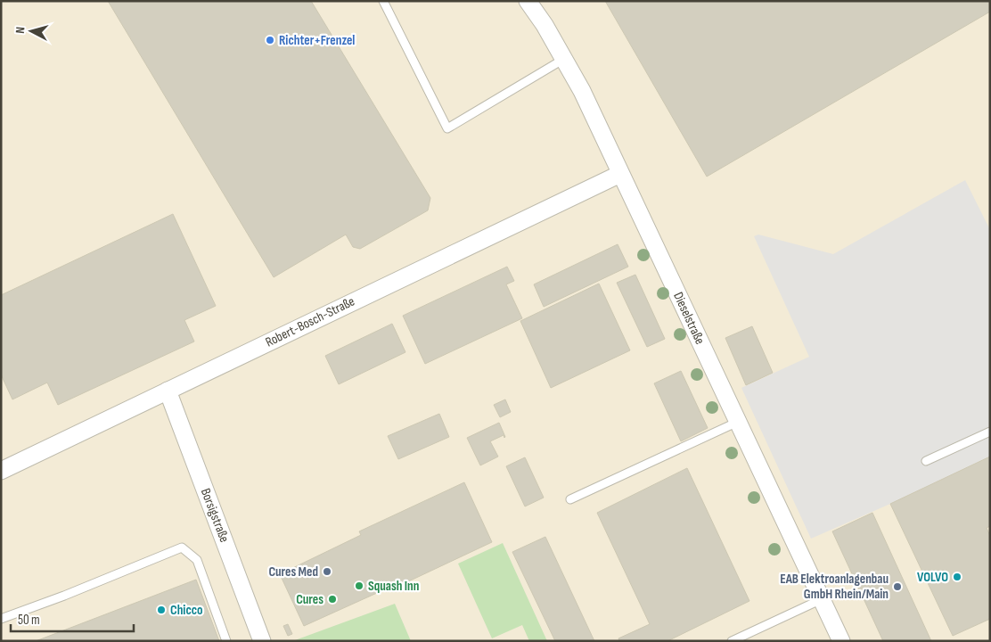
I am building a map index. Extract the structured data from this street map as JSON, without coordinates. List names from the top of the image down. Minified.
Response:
{"streets":{"street":["Dieselstraße","Robert-Bosch-Straße","Borsigstraße"]},"crossings":[["Dieselstraße","Robert-Bosch-Straße"],["Robert-Bosch-Straße","Borsigstraße"]],"places":["Richter+Frenzel","Cures Med","VOLVO","Squash Inn","EAB Elektroanlagenbau GmbH Rhein/Main","Cures","Chicco"],"scale_bar":"50 m","north":"left"}
